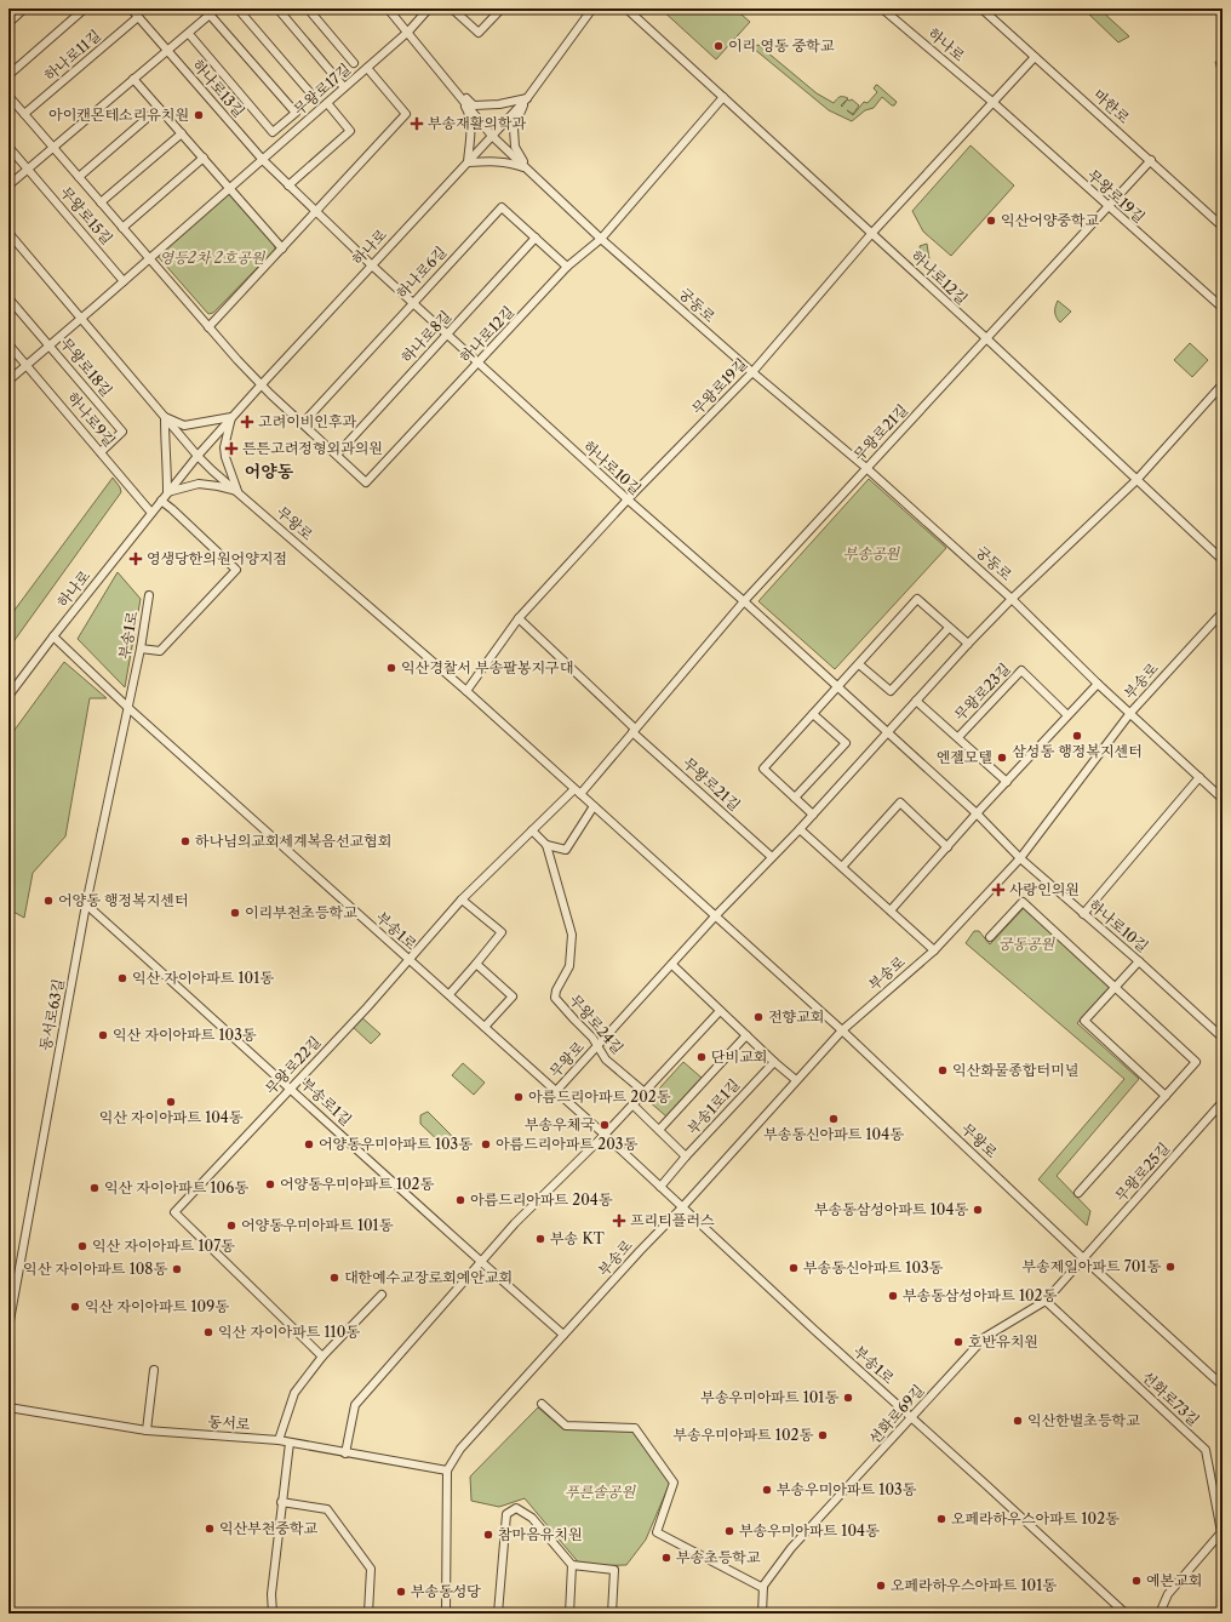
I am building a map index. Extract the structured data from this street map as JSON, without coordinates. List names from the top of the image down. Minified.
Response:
{"streets":{"street":["하나로","하나로11길","하나로13길","무왕로17길","마한로","무왕로19길","무왕로15길","하나로6길","하나로12길","궁동로","하나로8길","무왕로18길","하나로9길","무왕로21길","하나로10길","무왕로","부송1로","부송로","무왕로23길","동서로63길","무왕로24길","무왕로22길","부송로1길","부송1로1길","무왕로25길","선화로73길","선화로69길","동서로"]},"crossings":[["하나로","하나로13길"],["하나로","무왕로19길"],["하나로","하나로12길"],["하나로","궁동로"],["하나로","하나로9길"],["하나로","하나로10길"],["하나로","무왕로"],["하나로","부송1로"],["하나로11길","하나로13길"],["하나로13길","무왕로17길"],["하나로13길","하나로10길"],["무왕로17길","무왕로15길"],["무왕로17길","궁동로"],["무왕로17길","무왕로18길"],["무왕로17길","하나로9길"],["무왕로17길","무왕로"],["마한로","무왕로19길"],["마한로","무왕로21길"],["무왕로19길","하나로12길"],["무왕로19길","궁동로"],["무왕로19길","무왕로21길"],["무왕로19길","하나로10길"],["무왕로19길","무왕로"],["하나로6길","하나로12길"],["하나로6길","하나로8길"],["하나로6길","하나로10길"],["하나로12길","궁동로"],["하나로12길","하나로8길"],["하나로12길","무왕로21길"],["하나로12길","하나로10길"],["궁동로","무왕로21길"],["궁동로","부송로"],["하나로8길","하나로10길"],["무왕로18길","하나로9길"],["무왕로21길","하나로10길"],["무왕로21길","무왕로"],["무왕로21길","무왕로22길"],["하나로10길","부송로"],["무왕로","부송1로"],["무왕로","부송로"],["무왕로","무왕로24길"],["무왕로","무왕로22길"],["무왕로","무왕로25길"],["무왕로","선화로69길"],["부송1로","부송로"],["부송1로","동서로63길"],["부송1로","무왕로22길"],["부송1로","부송1로1길"],["부송1로","선화로69길"],["부송로","부송로1길"],["부송로","동서로"],["동서로63길","부송로1길"],["무왕로22길","부송로1길"],["무왕로25길","선화로69길"],["선화로73길","선화로69길"]],"districts":["어양동"],"parks":["영등2차 2호공원","부송공원","궁동공원","푸른솔공원"],"places":{"other":["이리 영동 중학교","아이캔몬테소리유치원","익산어양중학교","익산경찰서 부송팔봉지구대","삼성동 행정복지센터","엔젤모텔","하나님의교회세계복음선교협회","어양동 행정복지센터","이리부천초등학교","익산 자이아파트 101동","전향교회","익산 자이아파트 103동","단비교회","익산화물종합터미널","아름드리아파트 202동","익산 자이아파트 104동","부송동신아파트 104동","부송우체국","어양동우미아파트 103동","아름드리아파트 203동","어양동우미아파트 102동","익산 자이아파트 106동","아름드리아파트 204동","부송동삼성아파트 104동","어양동우미아파트 101동","부송 KT","익산 자이아파트 107동","부송제일아파트 701동","부송동신아파트 103동","익산 자이아파트 108동","대한예수교장로회예안교회","부송동삼성아파트 102동","익산 자이아파트 109동","익산 자이아파트 110동","호반유치원","부송우미아파트 101동","익산한벌초등학교","부송우미아파트 102동","부송우미아파트 103동","오페라하우스아파트 102동","익산부천중학교","부송우미아파트 104동","참마음유치원","부송초등학교","예본교회","오페라하우스아파트 101동","부송동성당"],"health":["부송재활의학과","고려이비인후과","튼튼고려정형외과의원","영생당한의원어양지점","사랑인의원","프리티플러스"]}}
